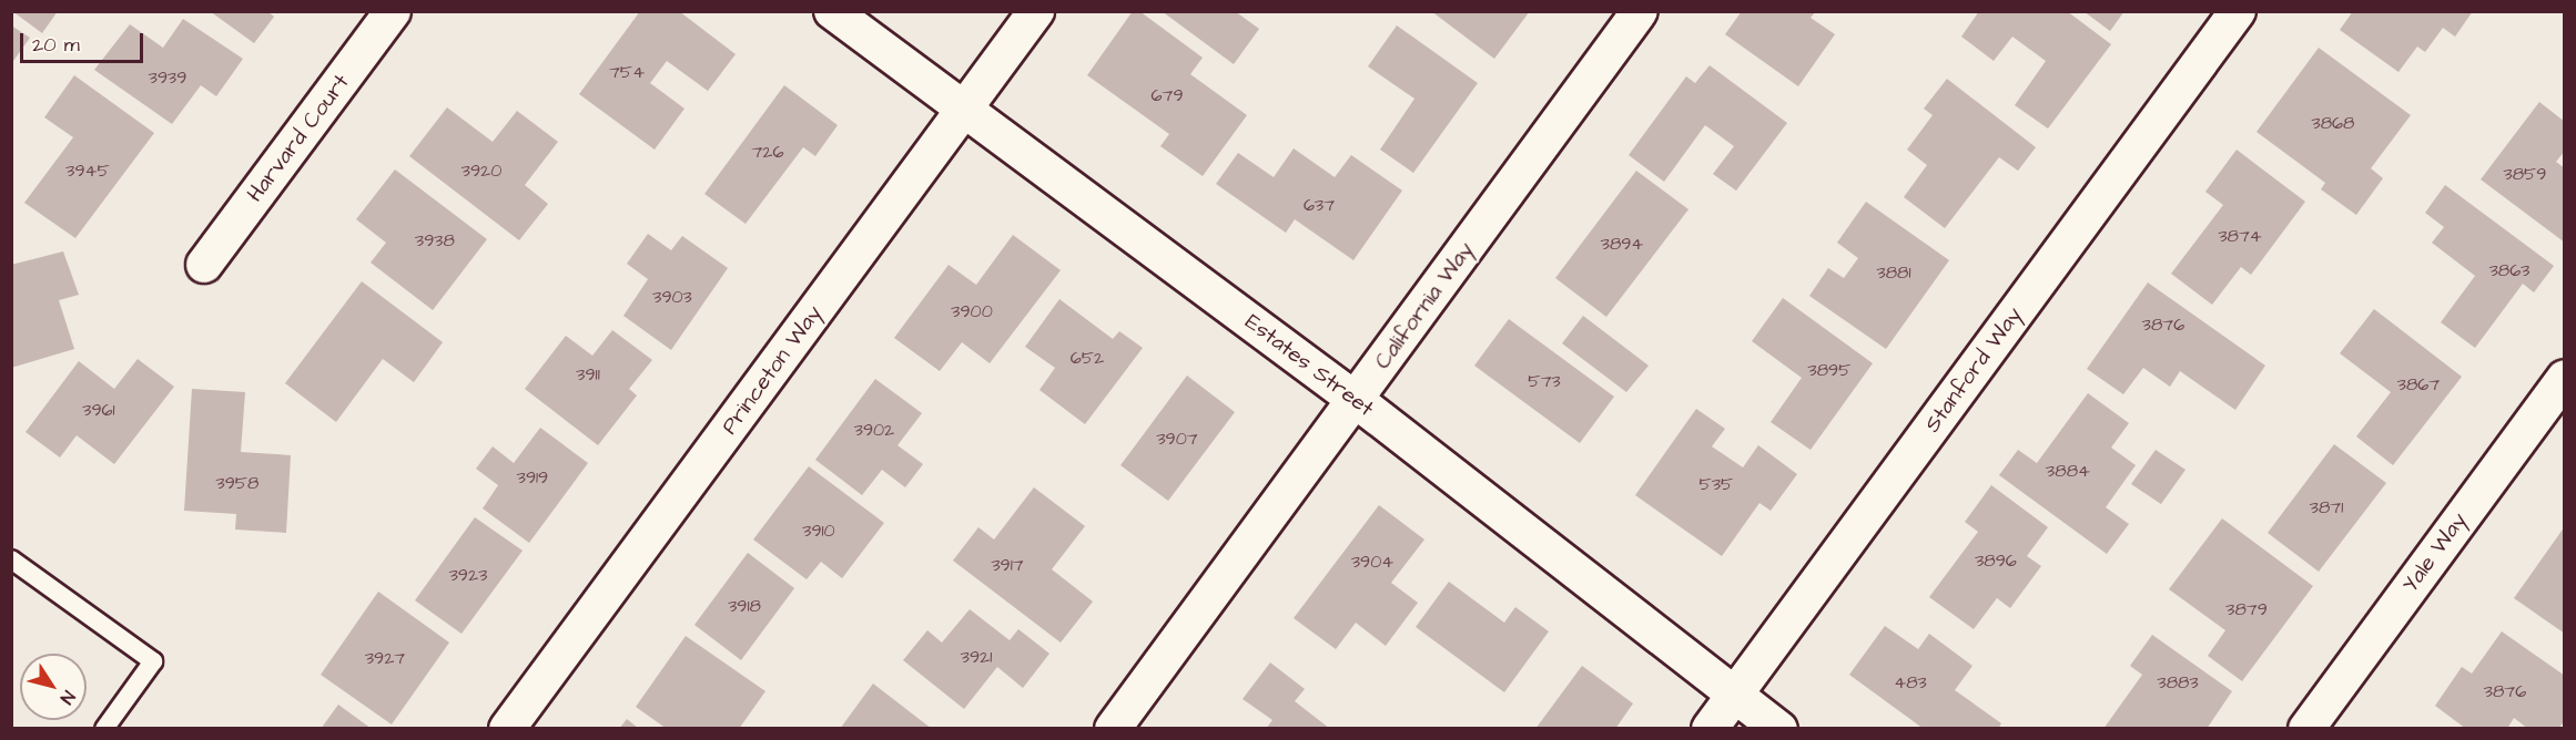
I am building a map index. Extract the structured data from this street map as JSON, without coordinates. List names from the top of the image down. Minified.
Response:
{"streets":{"street":["Harvard Court","California Way","Estates Street","Princeton Way","Stanford Way","Yale Way"]},"crossings":[["California Way","Estates Street"],["Estates Street","Princeton Way"],["Estates Street","Stanford Way"]],"house_numbers":["754","3939","679","3868","726","3945","3920","3859","637","3874","3938","3894","3863","3881","3903","3900","3876","652","3895","3911","573","3867","3961","3902","3907","3884","3919","3958","535","3871","3910","3896","3904","3917","3923","3918","3879","3921","3927","483","3883","3876"],"scale_bar":"20 m","north":"bottom right"}
